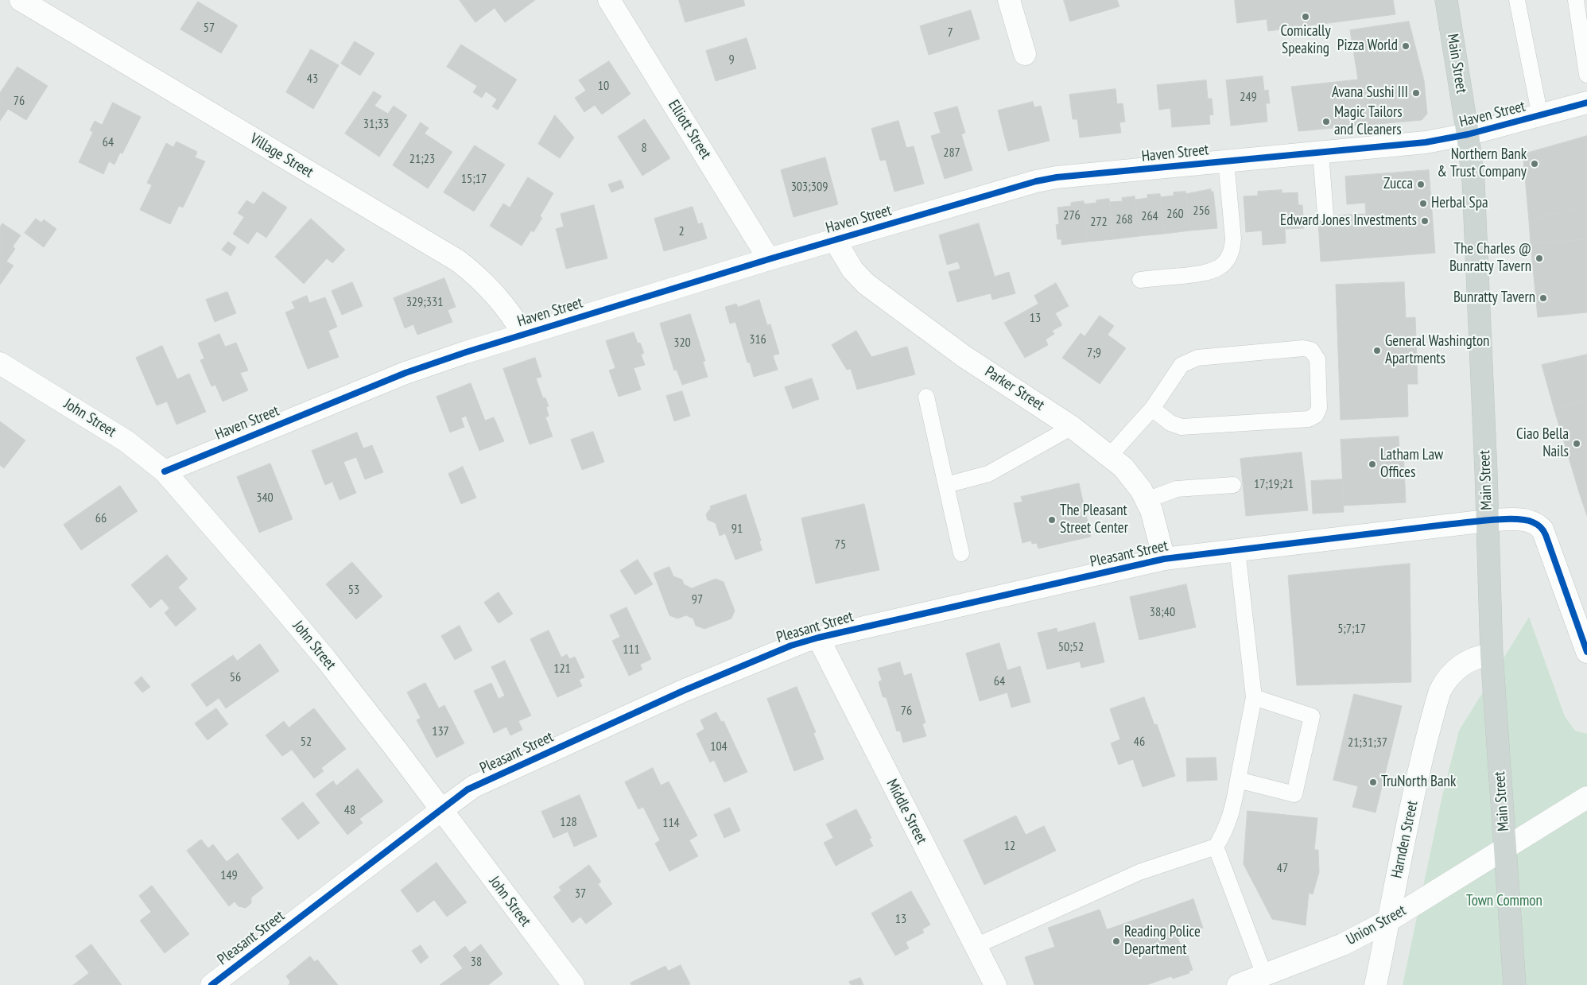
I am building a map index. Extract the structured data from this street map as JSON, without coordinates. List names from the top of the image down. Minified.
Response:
{"streets":{"main road":["Main Street"],"street":["Haven Street","Elliott Street","Village Street","Parker Street","John Street","Pleasant Street","Middle Street","Harnden Street","Union Street"]},"crossings":[["Main Street","Haven Street"],["Main Street","Pleasant Street"],["Main Street","Harnden Street"],["Main Street","Union Street"],["Haven Street","Elliott Street"],["Haven Street","Village Street"],["Haven Street","Parker Street"],["Haven Street","John Street"],["Parker Street","Pleasant Street"],["John Street","Pleasant Street"],["Pleasant Street","Middle Street"],["Harnden Street","Union Street"]],"parks":["Town Common"],"places":["Comically Speaking","Pizza World","Avana Sushi III","Magic Tailors and Cleaners","Northern Bank & Trust Company","Zucca","Herbal Spa","Edward Jones Investments","The Charles @ Bunratty Tavern","Bunratty Tavern","General Washington Apartments","Ciao Bella Nails","Latham Law Offices","The Pleasant Street Center","TruNorth Bank","Reading Police Department"],"house_numbers":["57","7","9","43","10","249","76","31;33","64","8","287","21;23","15;17","303;309","256","260","276","264","268","272","2","329;331","13","316","320","7;9","17;19;21","340","66","91","75","53","97","38;40","5;7;17","50;52","111","121","56","64","76","137","52","46","21;31;37","104","48","128","114","12","47","149","37","13","38"]}
